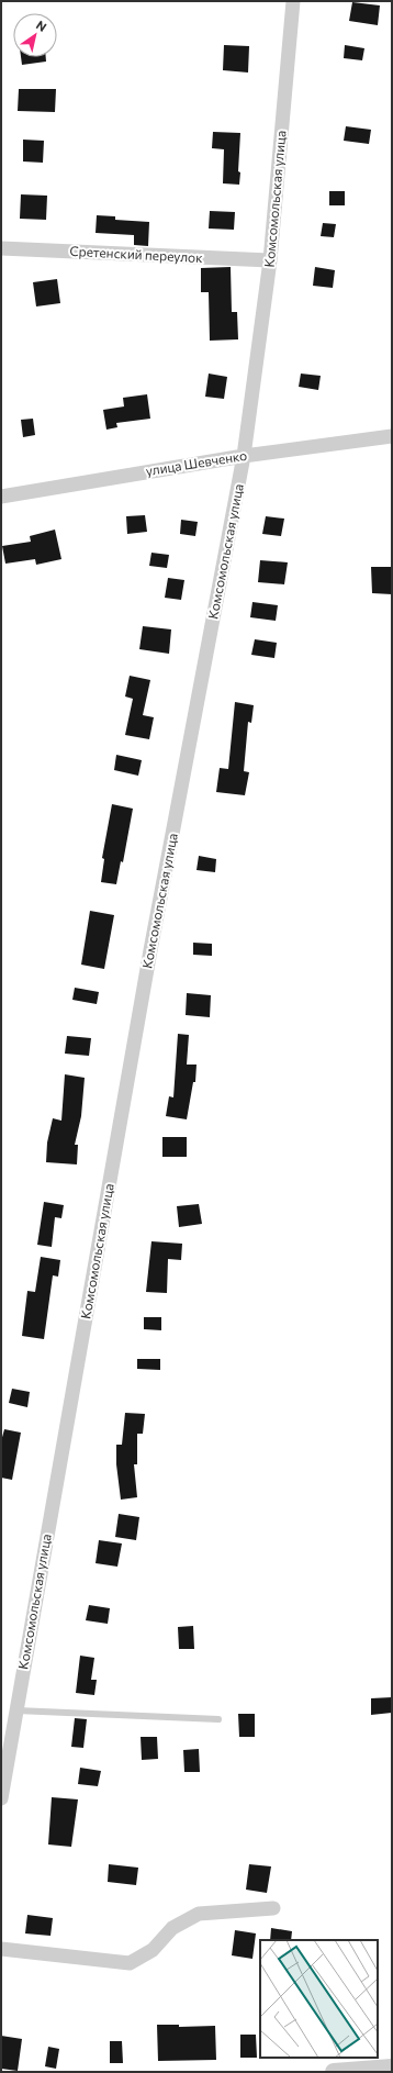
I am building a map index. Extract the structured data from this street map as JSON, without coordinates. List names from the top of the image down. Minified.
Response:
{"streets":{"street":["Комсомольская улица","Сретенский переулок","улица Шевченко"]},"crossings":[["Комсомольская улица","Сретенский переулок"],["Комсомольская улица","улица Шевченко"]],"north":"top right"}
